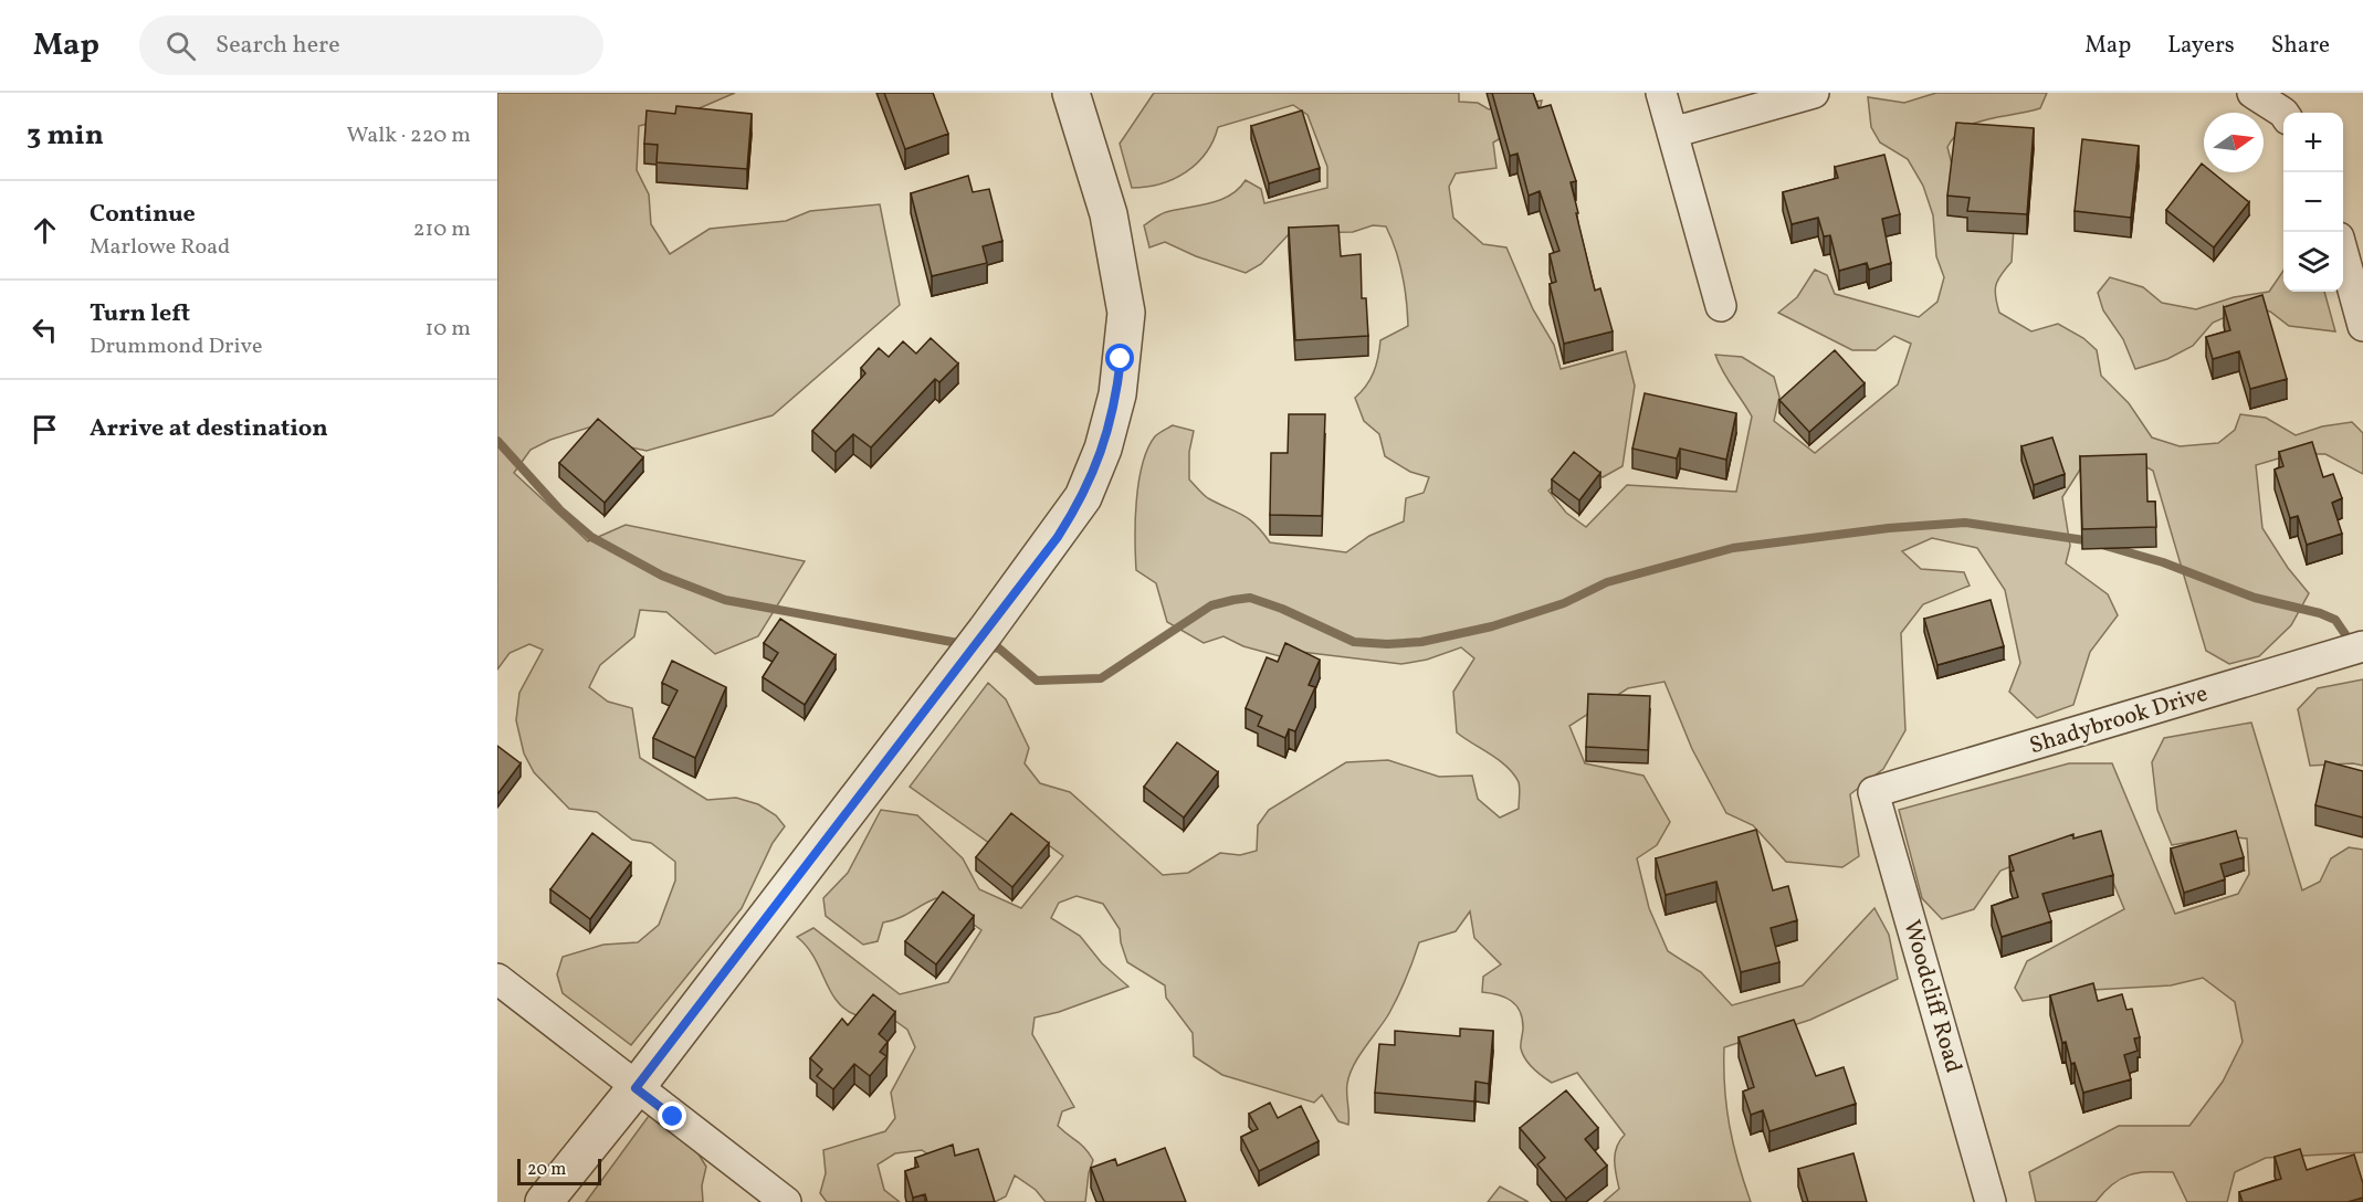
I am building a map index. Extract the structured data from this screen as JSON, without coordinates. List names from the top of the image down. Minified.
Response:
{"streets":{"street":["Shadybrook Drive","Woodcliff Road"]},"crossings":[["Shadybrook Drive","Woodcliff Road"]],"scale_bar":"20 m","north":"right","page":{"header":"Map","search":"Search here","nav":["Map","Layers","Share"],"heading":["3 min","Walk · 220 m"],"map_buttons":["+","−"],"list":[["Continue","Marlowe Road","210 m"],["Turn left","Drummond Drive","10 m"],"Arrive at destination"],"scale":"20 m"}}
